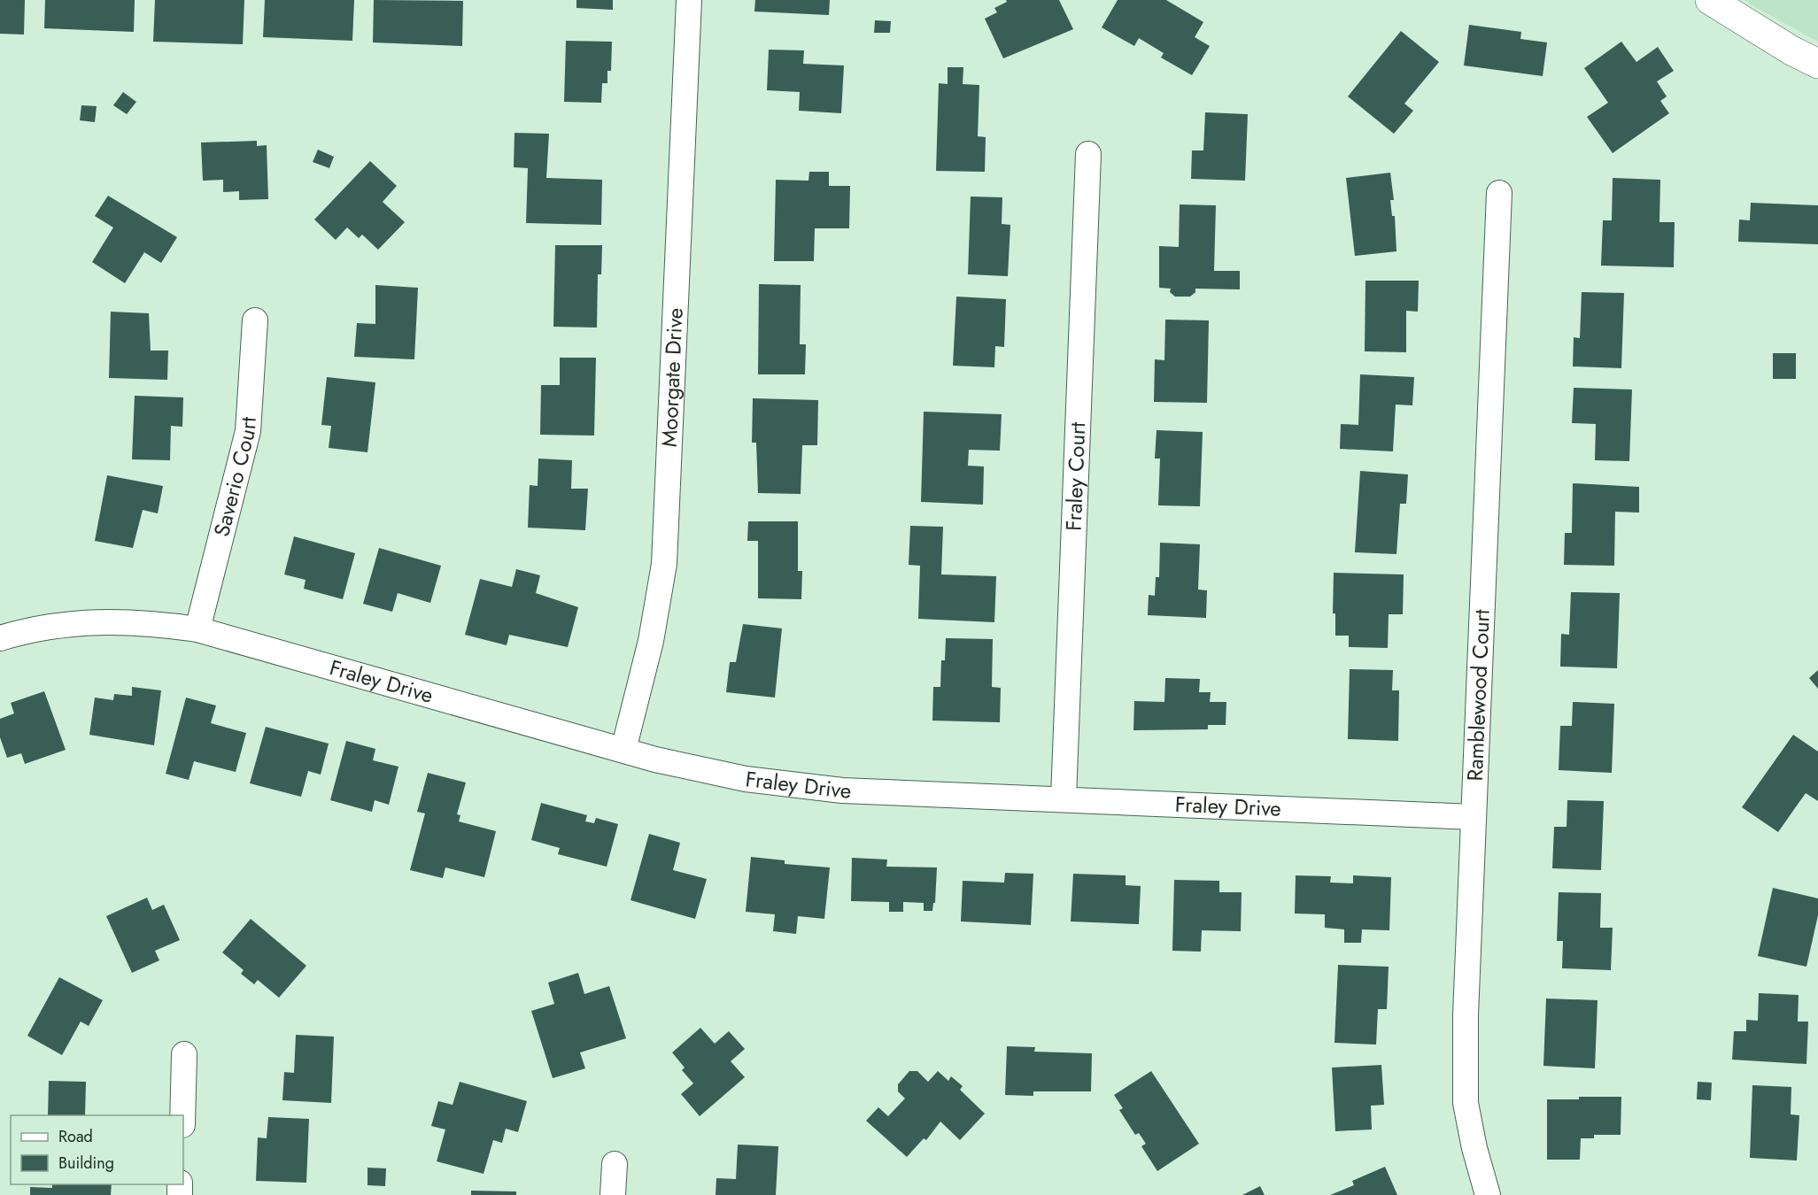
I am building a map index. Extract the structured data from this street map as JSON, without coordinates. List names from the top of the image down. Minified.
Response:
{"streets":{"street":["Moorgate Drive","Saverio Court","Fraley Court","Fraley Drive","Ramblewood Court"]},"crossings":[["Moorgate Drive","Fraley Drive"],["Saverio Court","Fraley Drive"],["Fraley Court","Fraley Drive"],["Fraley Drive","Ramblewood Court"]],"legend":["Road","Building"]}
